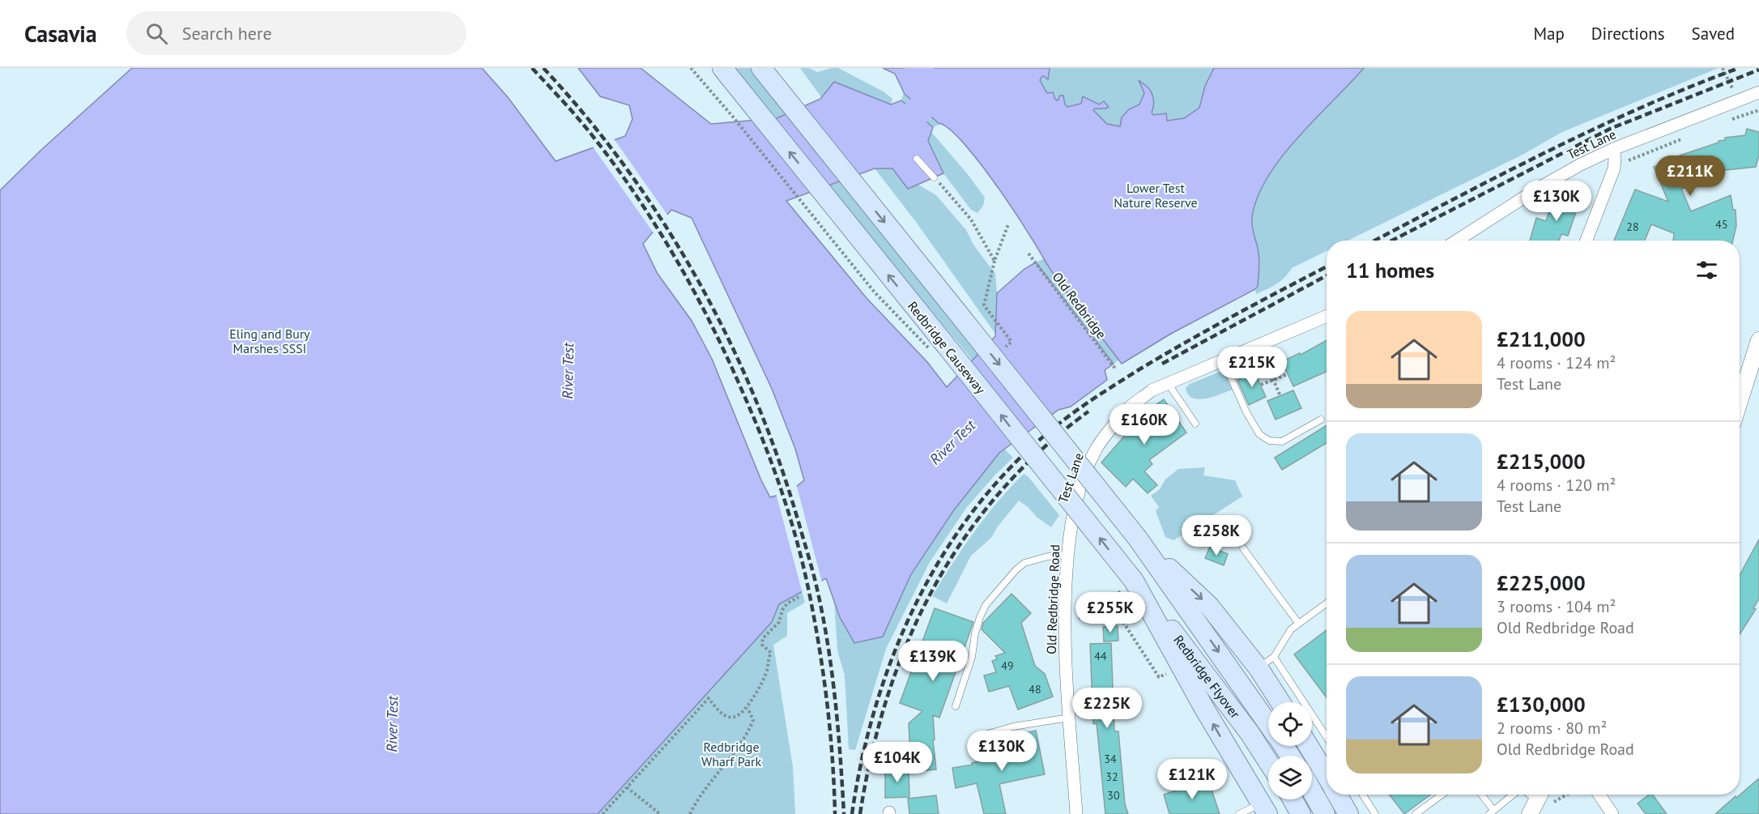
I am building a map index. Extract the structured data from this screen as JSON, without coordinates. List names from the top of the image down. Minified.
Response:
{"streets":{"main road":["Redbridge Causeway","Redbridge Flyover"],"street":["Test Lane","Old Redbridge Road"],"path":["Old Redbridge"]},"crossings":[["Test Lane","Old Redbridge Road"],["Redbridge Causeway","Redbridge Flyover"]],"water":["River Test"],"parks":["Lower Test Nature Reserve","Eling and Bury Marshes SSSI","Redbridge Wharf Park"],"house_numbers":["45","28","44","49","48","34","32","30"],"page":{"header":"Casavia","search":"Search here","nav":["Map","Directions","Saved"],"price":["£211K","£130K","£215K","£160K","£258K","£255K","£139K","£225K","£130K","£104K","£121K"],"heading":"11 homes","list":[{"name":"£211,000","note":"4 rooms · 124 m² · Test Lane"},{"name":"£215,000","note":"4 rooms · 120 m² · Test Lane"},{"name":"£225,000","note":"3 rooms · 104 m² · Old Redbridge Road"},{"name":"£130,000","note":"2 rooms · 80 m² · Old Redbridge Road"}]}}
